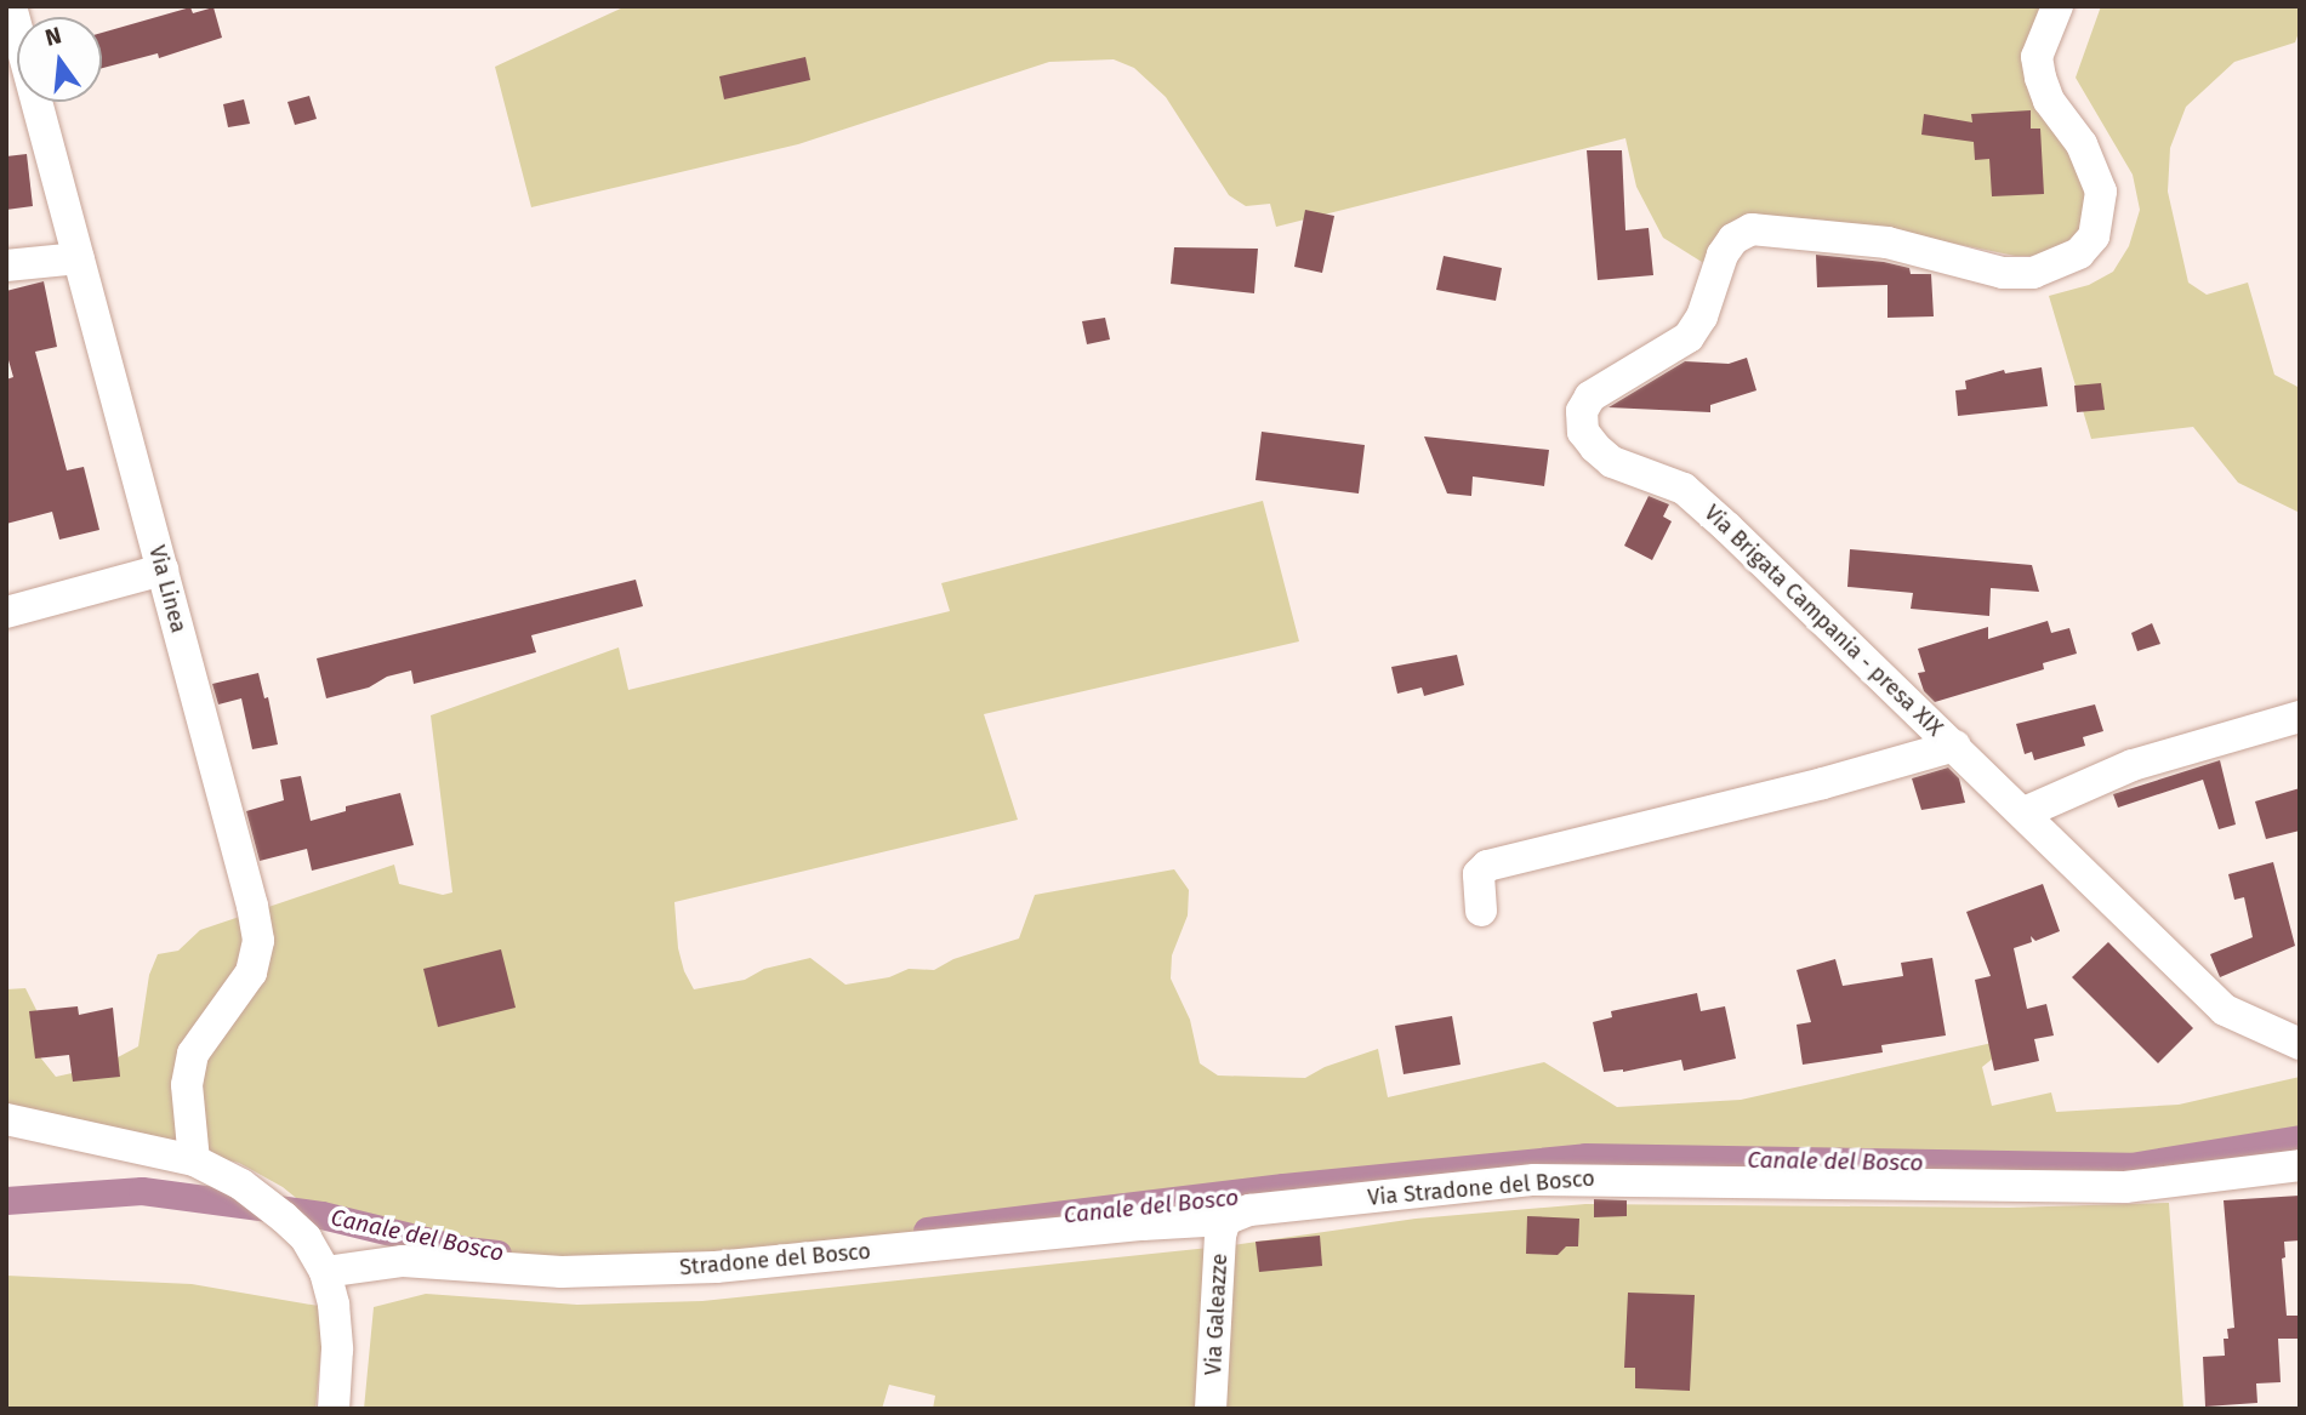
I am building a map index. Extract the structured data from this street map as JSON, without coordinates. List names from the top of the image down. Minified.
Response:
{"streets":{"street":["Via Linea","Via Brigata Campania - presa XIX","Via Stradone del Bosco","Stradone del Bosco","Via Galeazze"]},"crossings":[["Via Stradone del Bosco","Stradone del Bosco"],["Via Stradone del Bosco","Via Galeazze"],["Stradone del Bosco","Via Galeazze"]],"water":["Canale del Bosco"],"north":"top"}
